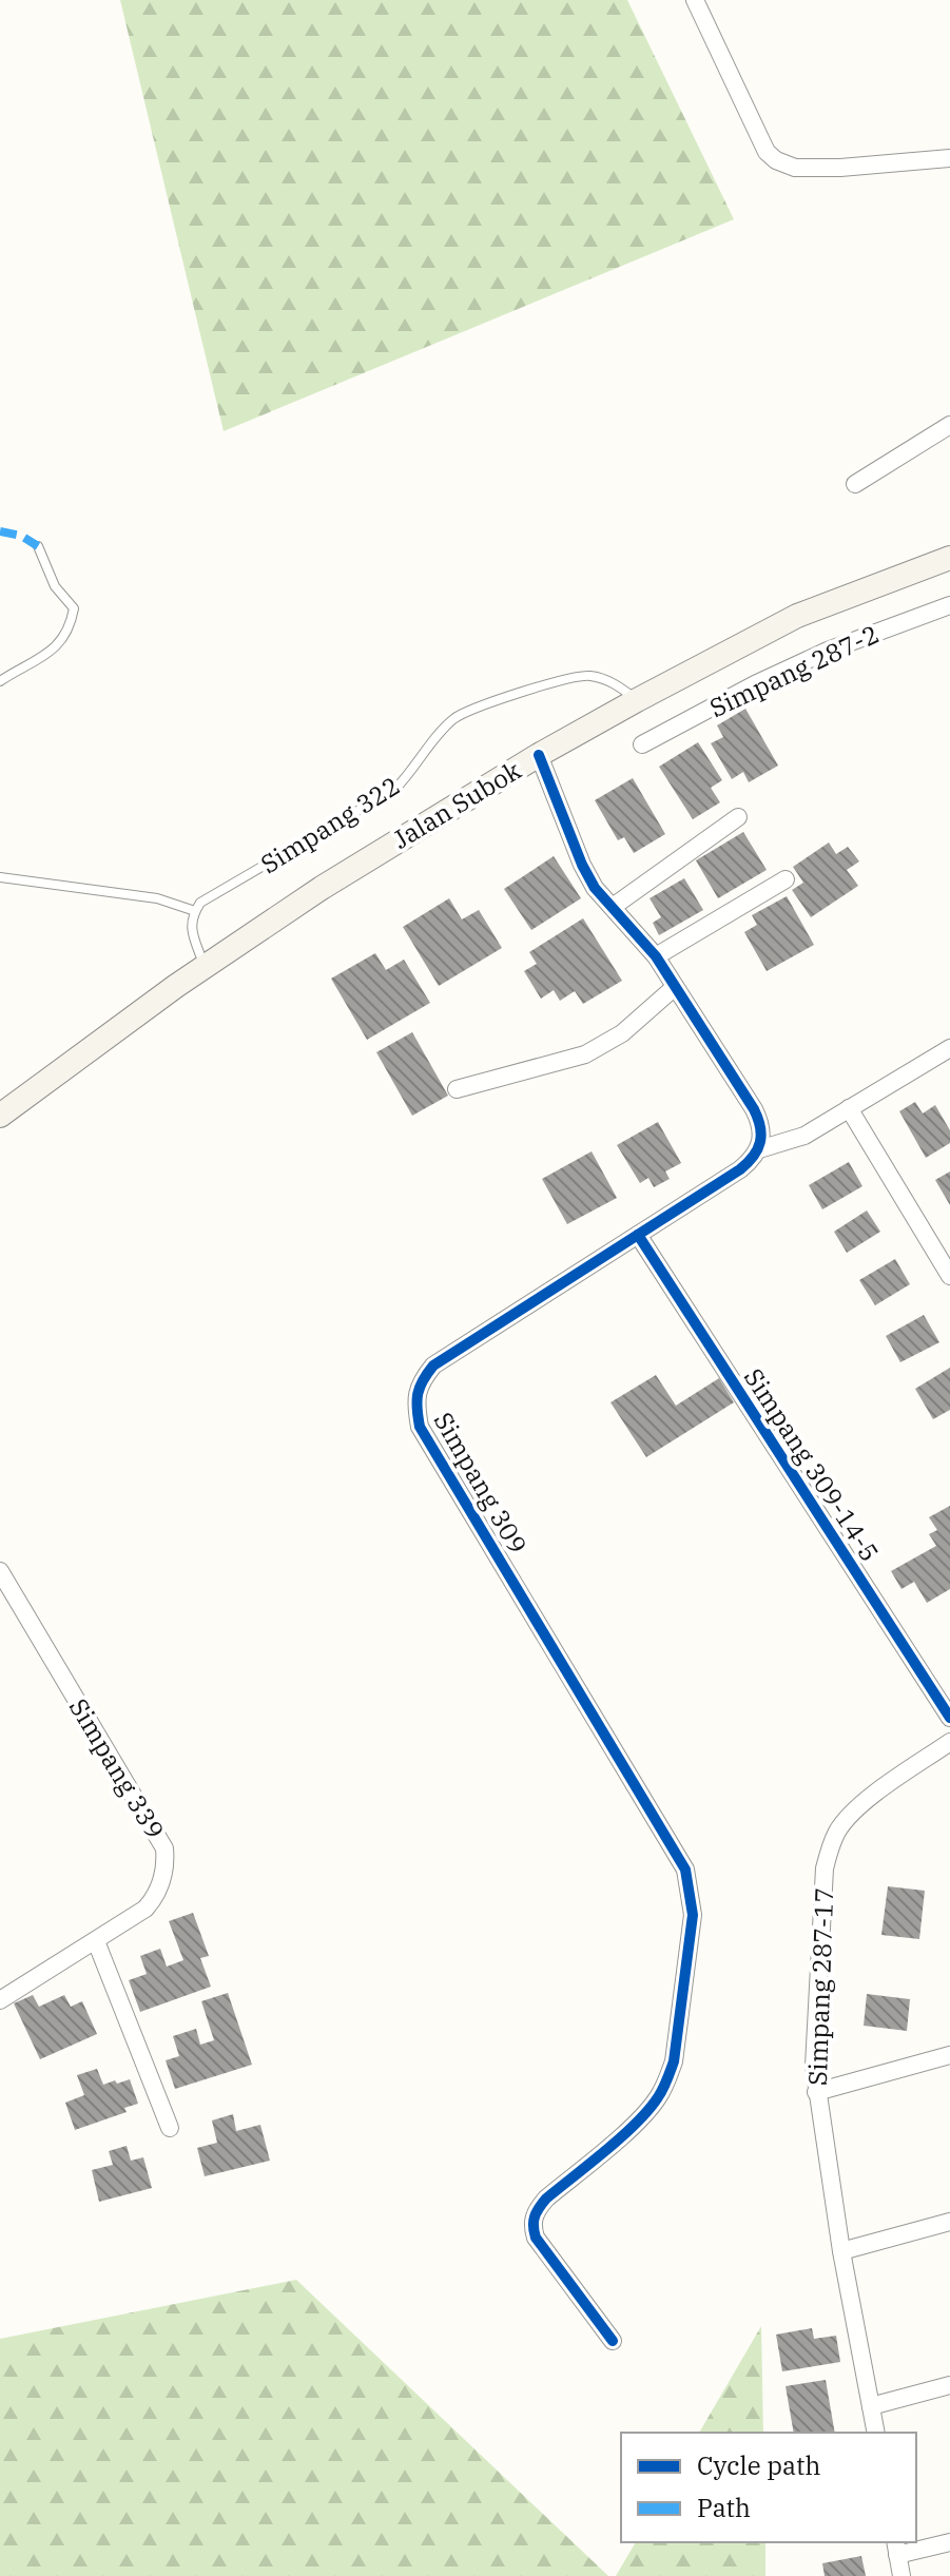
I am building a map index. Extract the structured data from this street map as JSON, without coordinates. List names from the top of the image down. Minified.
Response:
{"streets":{"main road":["Jalan Subok"],"street":["Simpang 287-2","Simpang 309-14-5","Simpang 309","Simpang 339","Simpang 287-17"],"lane":["Simpang 322"]},"crossings":[["Jalan Subok","Simpang 322"],["Simpang 309-14-5","Simpang 309"]],"legend":["Cycle path","Path"]}
